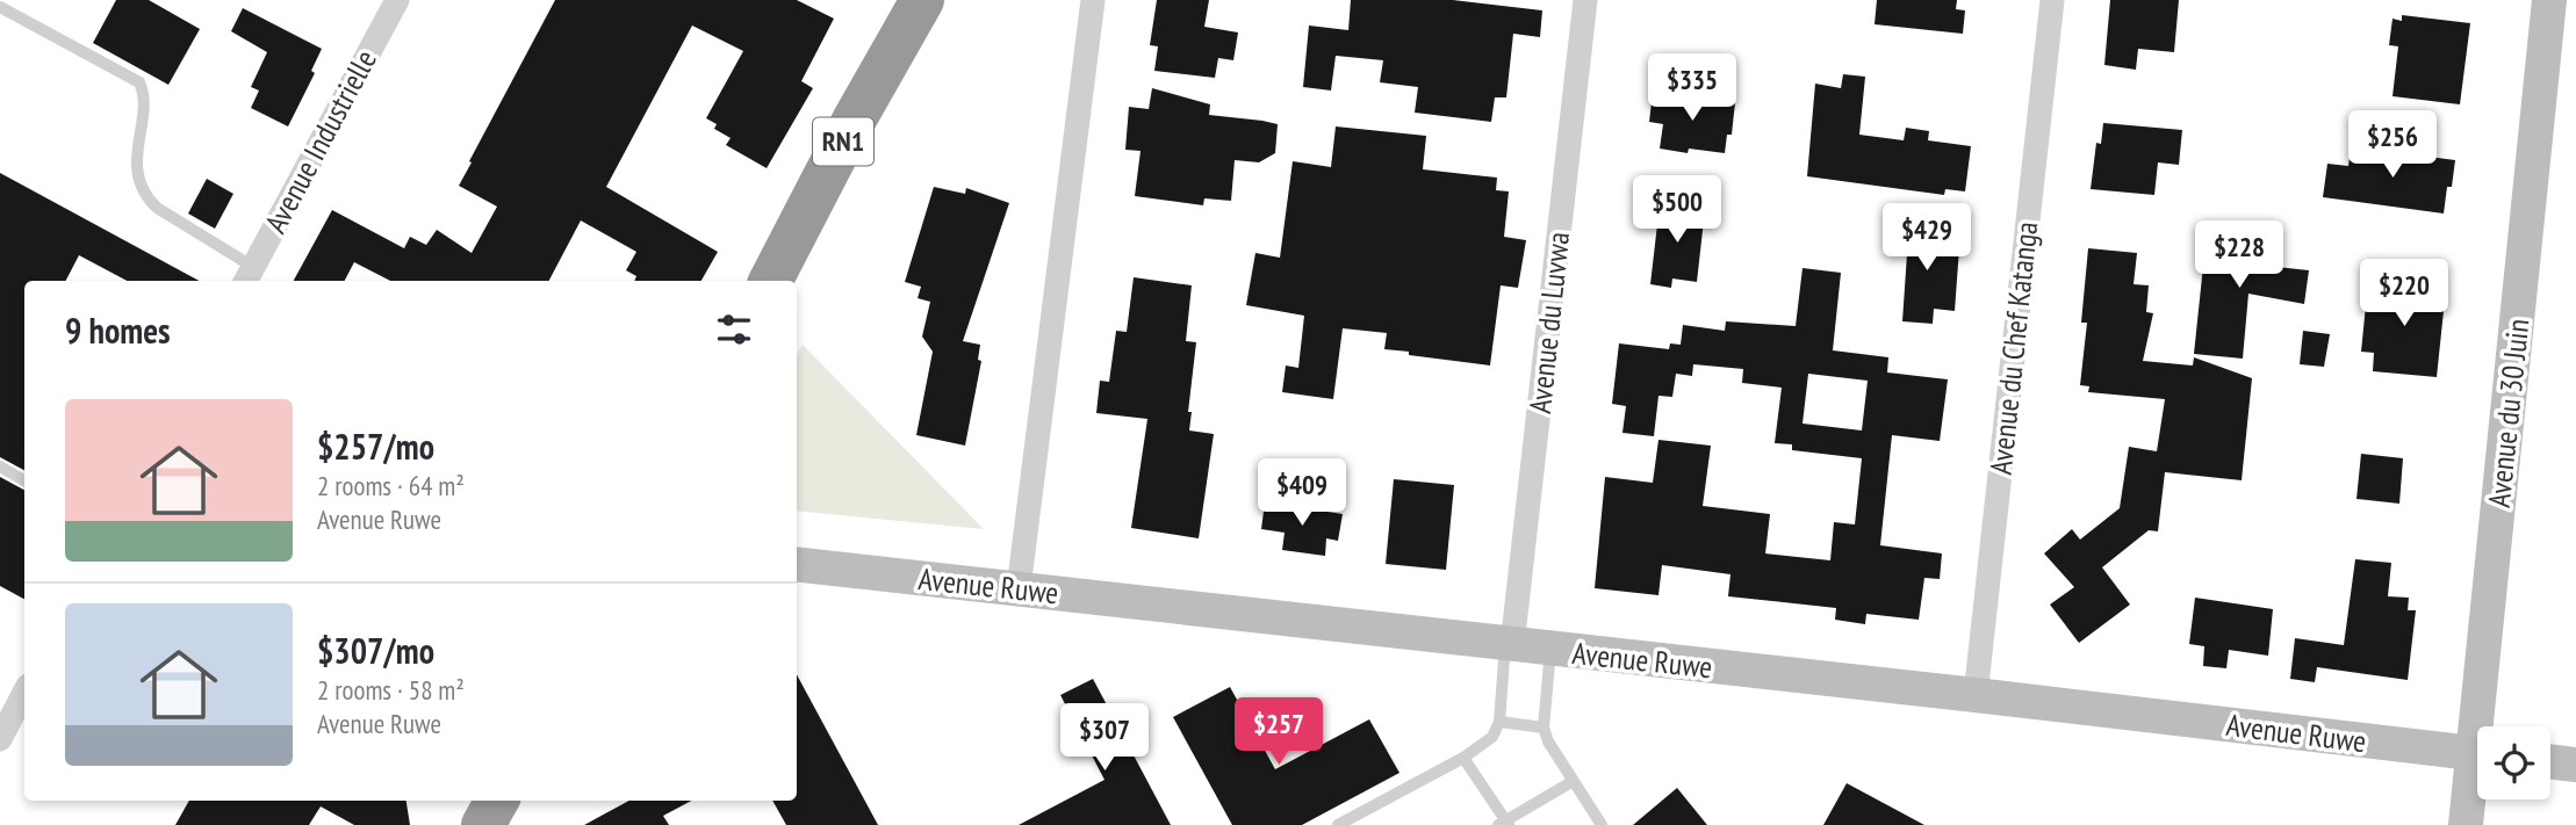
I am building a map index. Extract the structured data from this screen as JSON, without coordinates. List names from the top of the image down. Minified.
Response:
{"streets":{"highway":["RN1"],"street":["Avenue Industrielle","Avenue du Luvwa","Avenue du Chef Katanga","Avenue du 30 Juin","Avenue Ruwe"]},"crossings":[["Avenue du Luvwa","Avenue Ruwe"],["Avenue du Chef Katanga","Avenue Ruwe"]],"page":{"price":["$335","$256","$500","$429","$228","$220","$409","$257","$307"],"heading":"9 homes","list":[{"name":"$257/mo","note":"2 rooms · 64 m² · Avenue Ruwe"},{"name":"$307/mo","note":"2 rooms · 58 m² · Avenue Ruwe"}]}}
